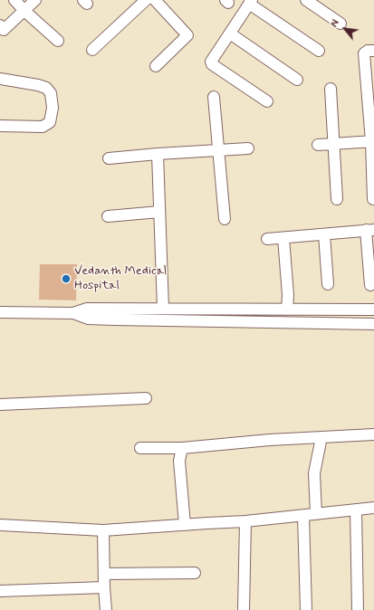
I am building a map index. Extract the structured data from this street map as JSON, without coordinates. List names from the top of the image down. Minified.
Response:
{"places":["Vedanth Medical Hospital"],"north":"top left"}
